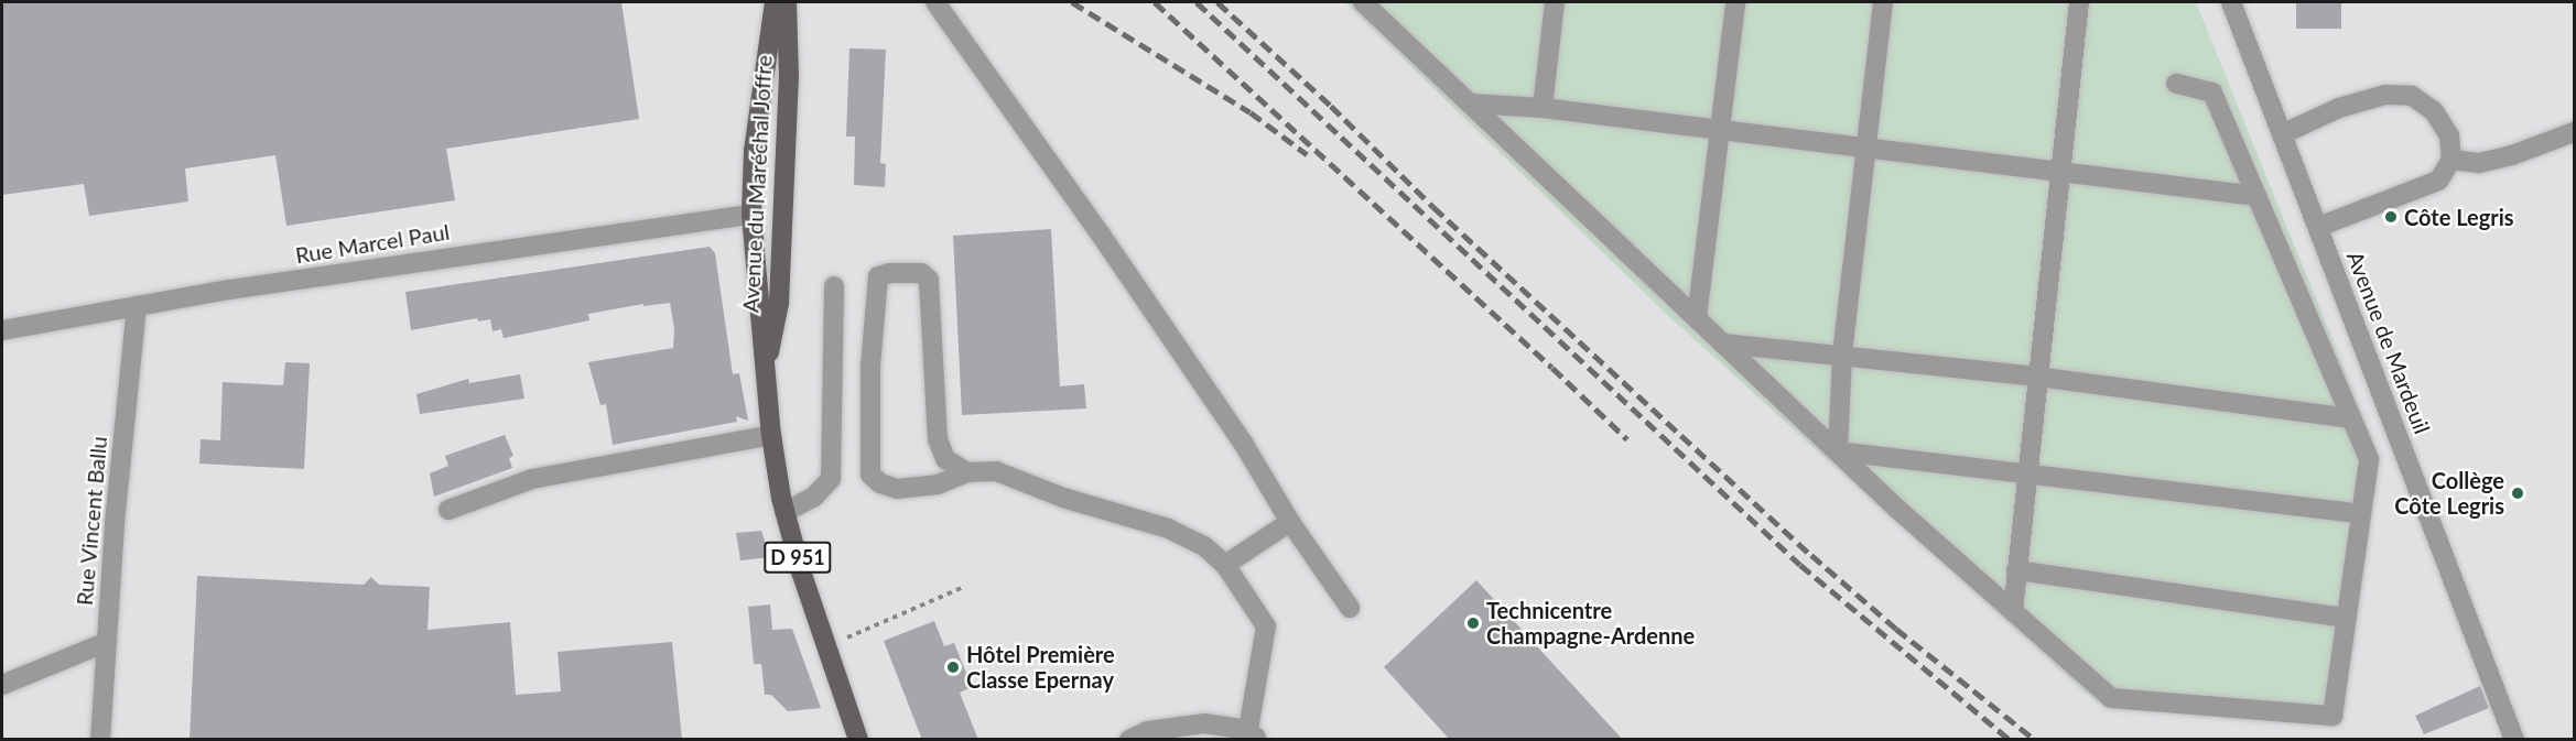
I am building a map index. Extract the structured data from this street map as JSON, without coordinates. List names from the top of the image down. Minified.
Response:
{"streets":{"main road":["Avenue du Maréchal Joffre","D 951"],"street":["Rue Marcel Paul","Avenue de Mardeuil","Rue Vincent Ballu"]},"crossings":[["Avenue du Maréchal Joffre","Rue Marcel Paul"],["Rue Marcel Paul","Rue Vincent Ballu"]],"places":["Côte Legris","Collège Côte Legris","Technicentre Champagne-Ardenne","Hôtel Première Classe Epernay"]}
